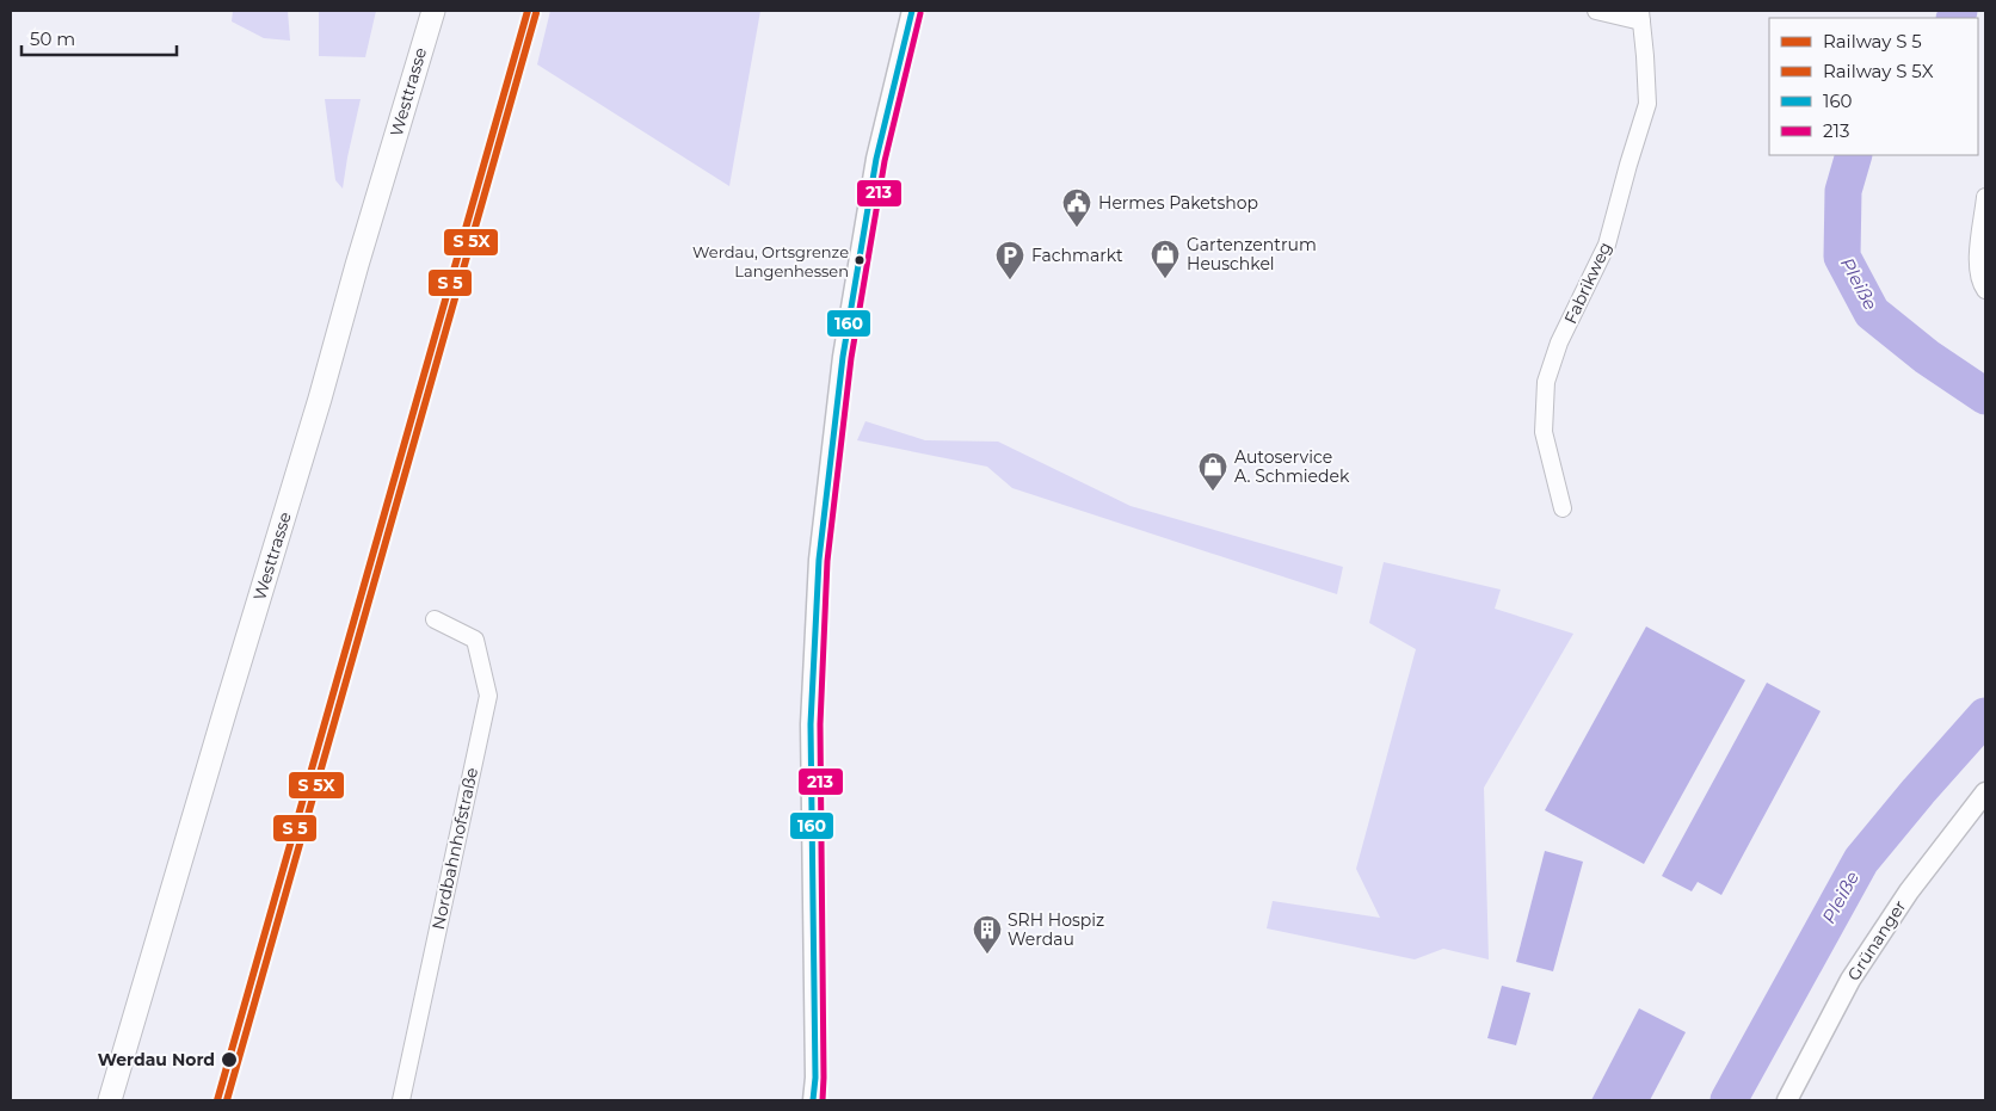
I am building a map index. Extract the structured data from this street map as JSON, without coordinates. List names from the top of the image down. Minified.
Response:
{"streets":{"main road":["Westtrasse"],"street":["Fabrikweg","Nordbahnhofstraße","Grünanger"]},"water":["Pleiße"],"places":{"public building":["Hermes Paketshop"],"other":["Werdau, Ortsgrenze Langenhessen","Werdau Nord"],"shop":["Gartenzentrum Heuschkel","Autoservice A. Schmiedek"],"parking":["Fachmarkt"],"building":["SRH Hospiz Werdau"]},"lines":["transit line 160","transit line 213"],"legend":["Railway S 5","Railway S 5X","160","213"],"scale_bar":"50 m"}
